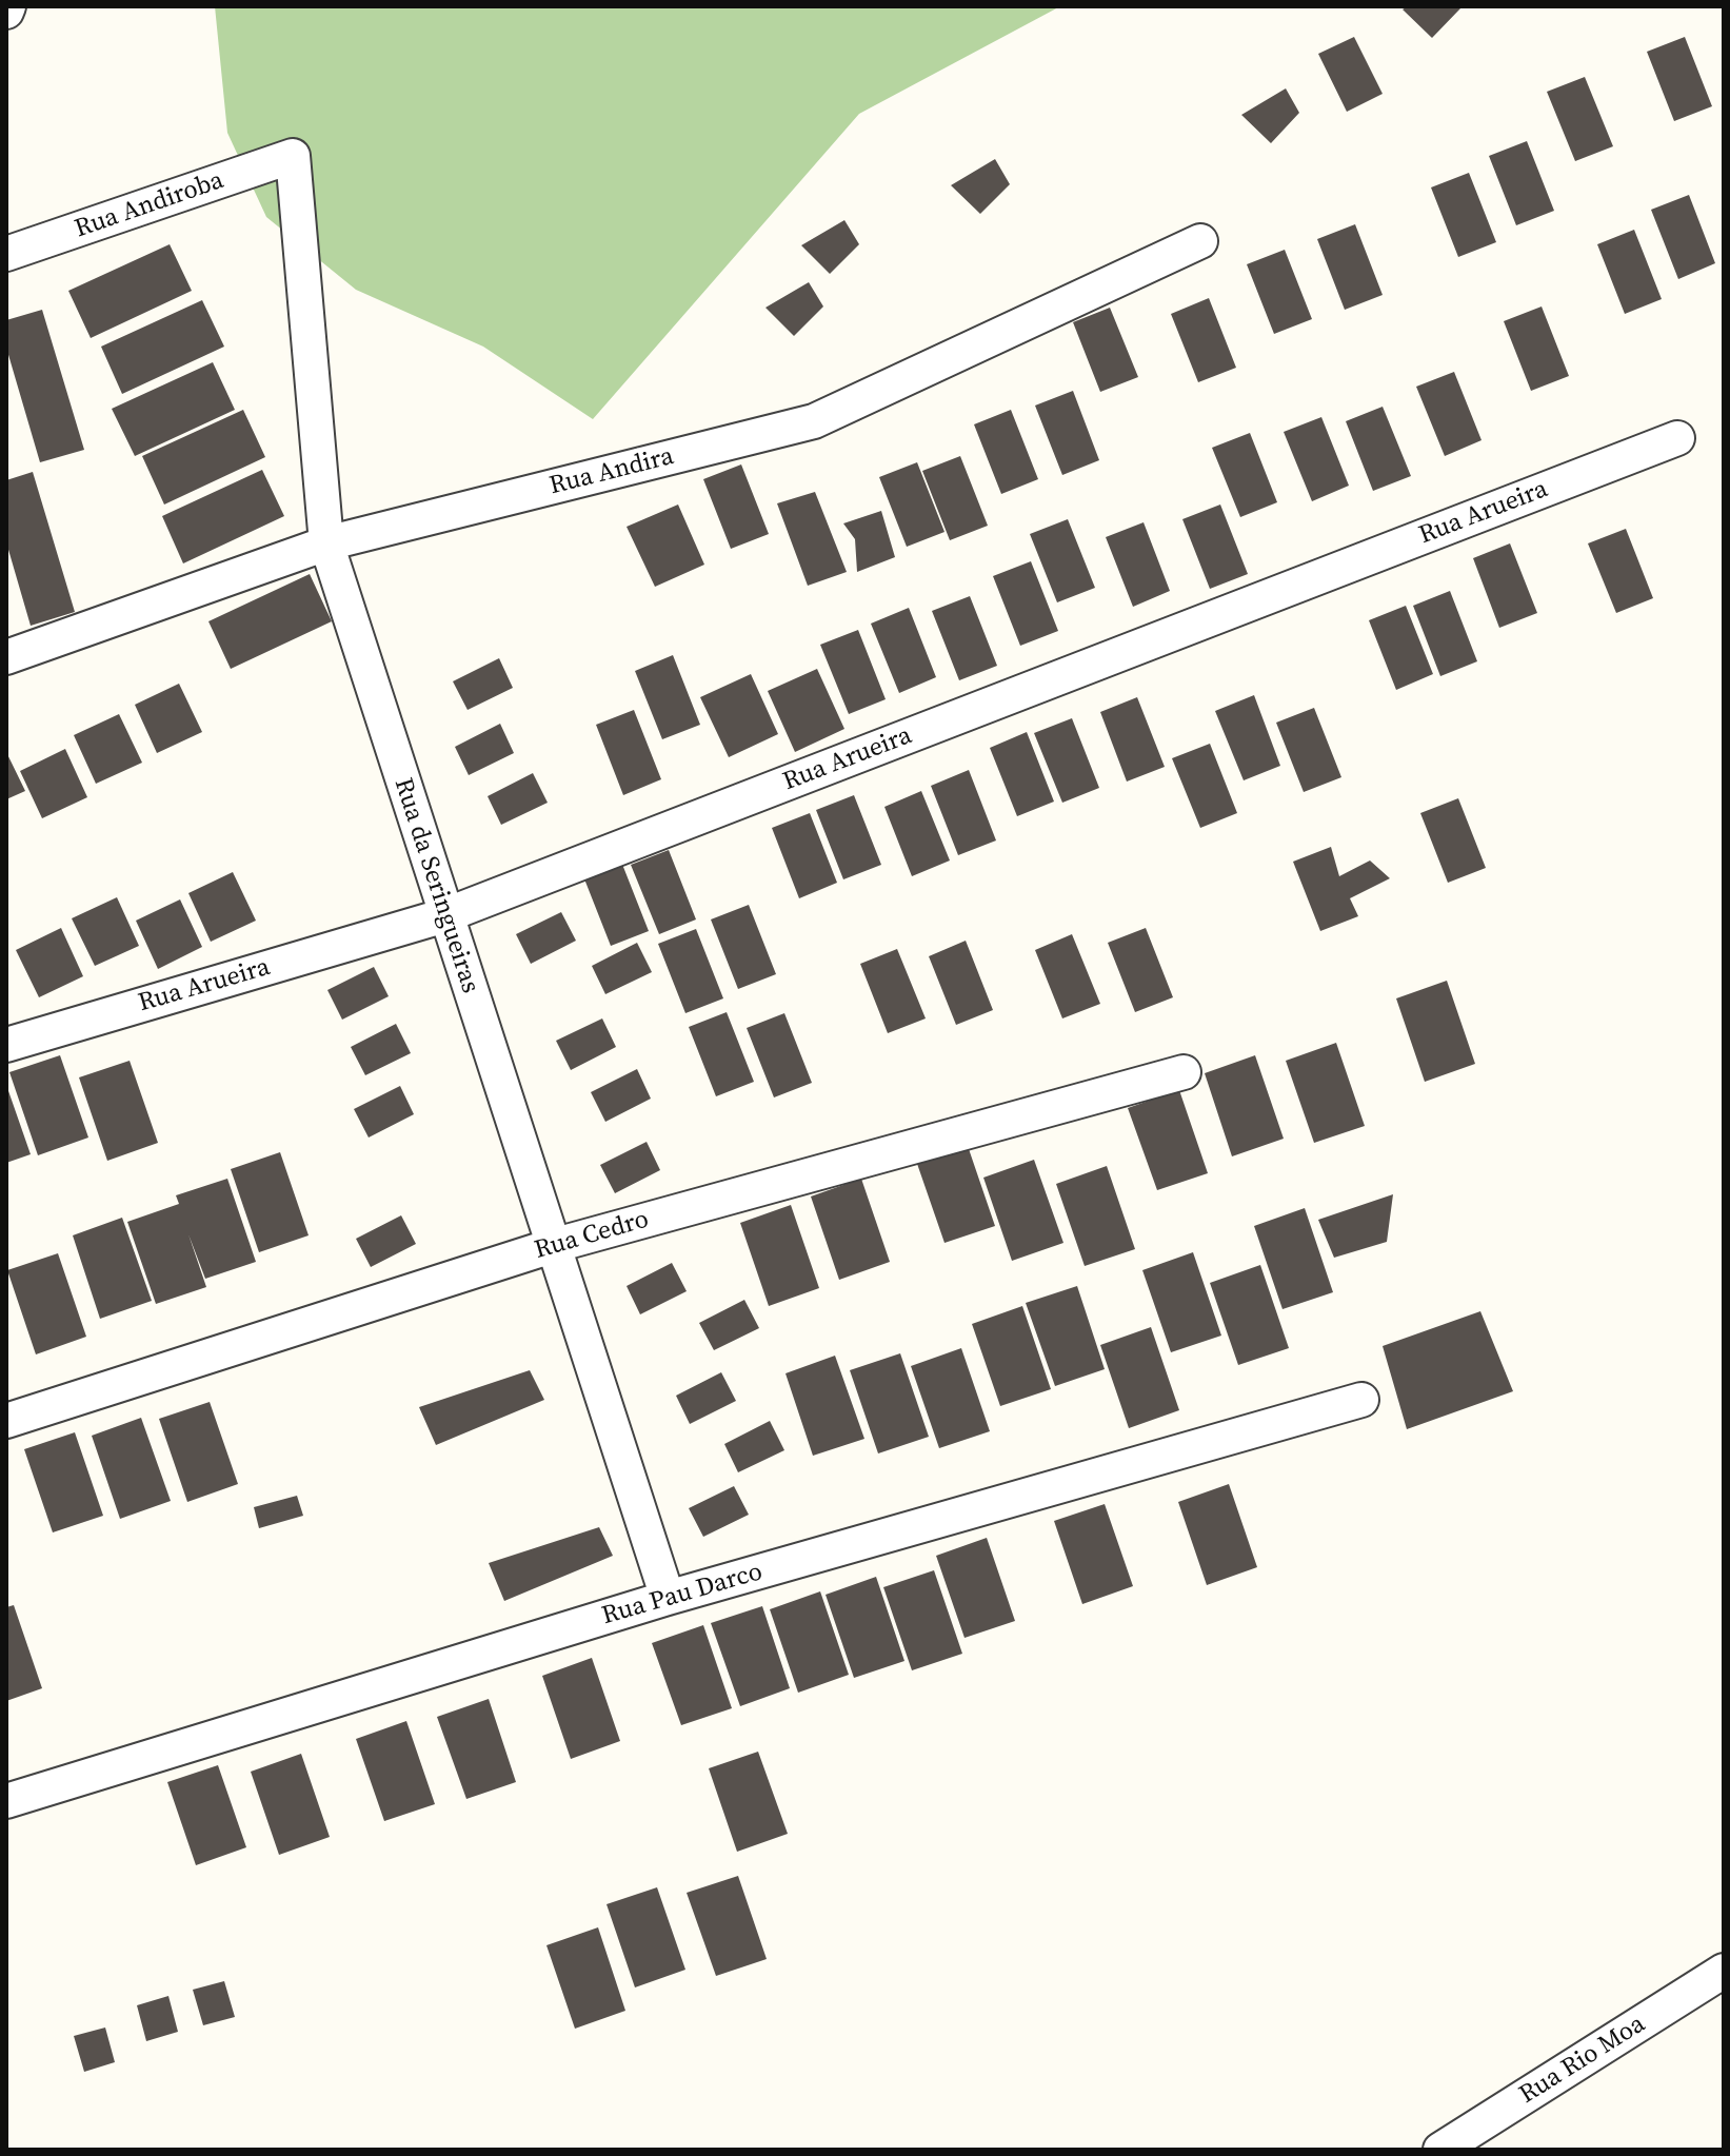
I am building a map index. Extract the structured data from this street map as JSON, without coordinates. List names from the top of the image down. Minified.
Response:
{"streets":{"street":["Rua Andiroba","Rua Andira","Rua Arueira","Rua da Seringueiras","Rua Cedro","Rua Pau Darco","Rua Rio Moa"]},"crossings":[["Rua Andiroba","Rua da Seringueiras"],["Rua Andira","Rua da Seringueiras"],["Rua Arueira","Rua da Seringueiras"],["Rua da Seringueiras","Rua Cedro"],["Rua da Seringueiras","Rua Pau Darco"]]}
